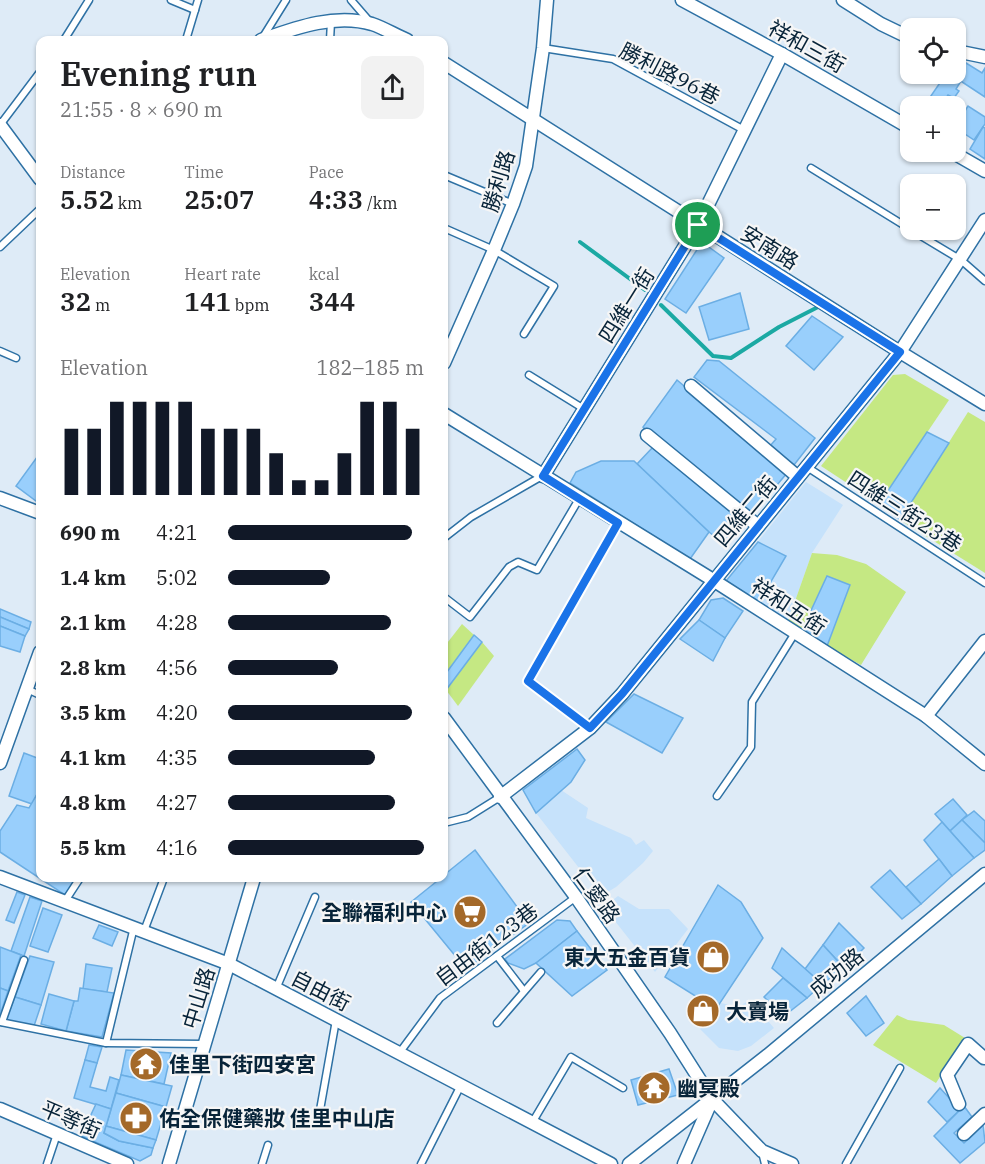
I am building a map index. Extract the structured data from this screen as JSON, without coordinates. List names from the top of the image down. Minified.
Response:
{"streets":{"street":["祥和三街","勝利路","安南路","四維一街","四維二街","祥和五街","仁愛路","成功路","自由街","中山路","平等街"],"lane":["勝利路96巷","四維三街23巷","自由街123巷"]},"crossings":[["祥和三街","四維一街"],["勝利路96巷","勝利路"],["勝利路96巷","四維一街"],["勝利路","安南路"],["安南路","四維一街"],["安南路","四維二街"],["四維一街","祥和五街"],["四維二街","四維三街23巷"],["四維二街","祥和五街"],["四維二街","仁愛路"],["仁愛路","自由街123巷"],["仁愛路","成功路"],["自由街123巷","自由街"],["自由街","中山路"]],"places":{"supermarket":["全聯福利中心"],"shop":["東大五金百貨","大賣場"],"temple":["佳里下街四安宮","幽冥殿"],"pharmacy":["佑全保健藥妝 佳里中山店"]},"page":{"map_buttons":["+","−"],"heading":["Evening run","21:55 · 8 × 690 m"],"stats":[["Distance","5.52 km"],["Time","25:07"],["Pace","4:33 /km"],["Elevation","32 m"],["Heart rate","141 bpm"],["kcal","344"]],"chart":["Elevation","182–185 m"],"list":[{"name":"690 m","note":"4:21"},{"name":"1.4 km","note":"5:02"},{"name":"2.1 km","note":"4:28"},{"name":"2.8 km","note":"4:56"},{"name":"3.5 km","note":"4:20"},{"name":"4.1 km","note":"4:35"},{"name":"4.8 km","note":"4:27"},{"name":"5.5 km","note":"4:16"}]}}
